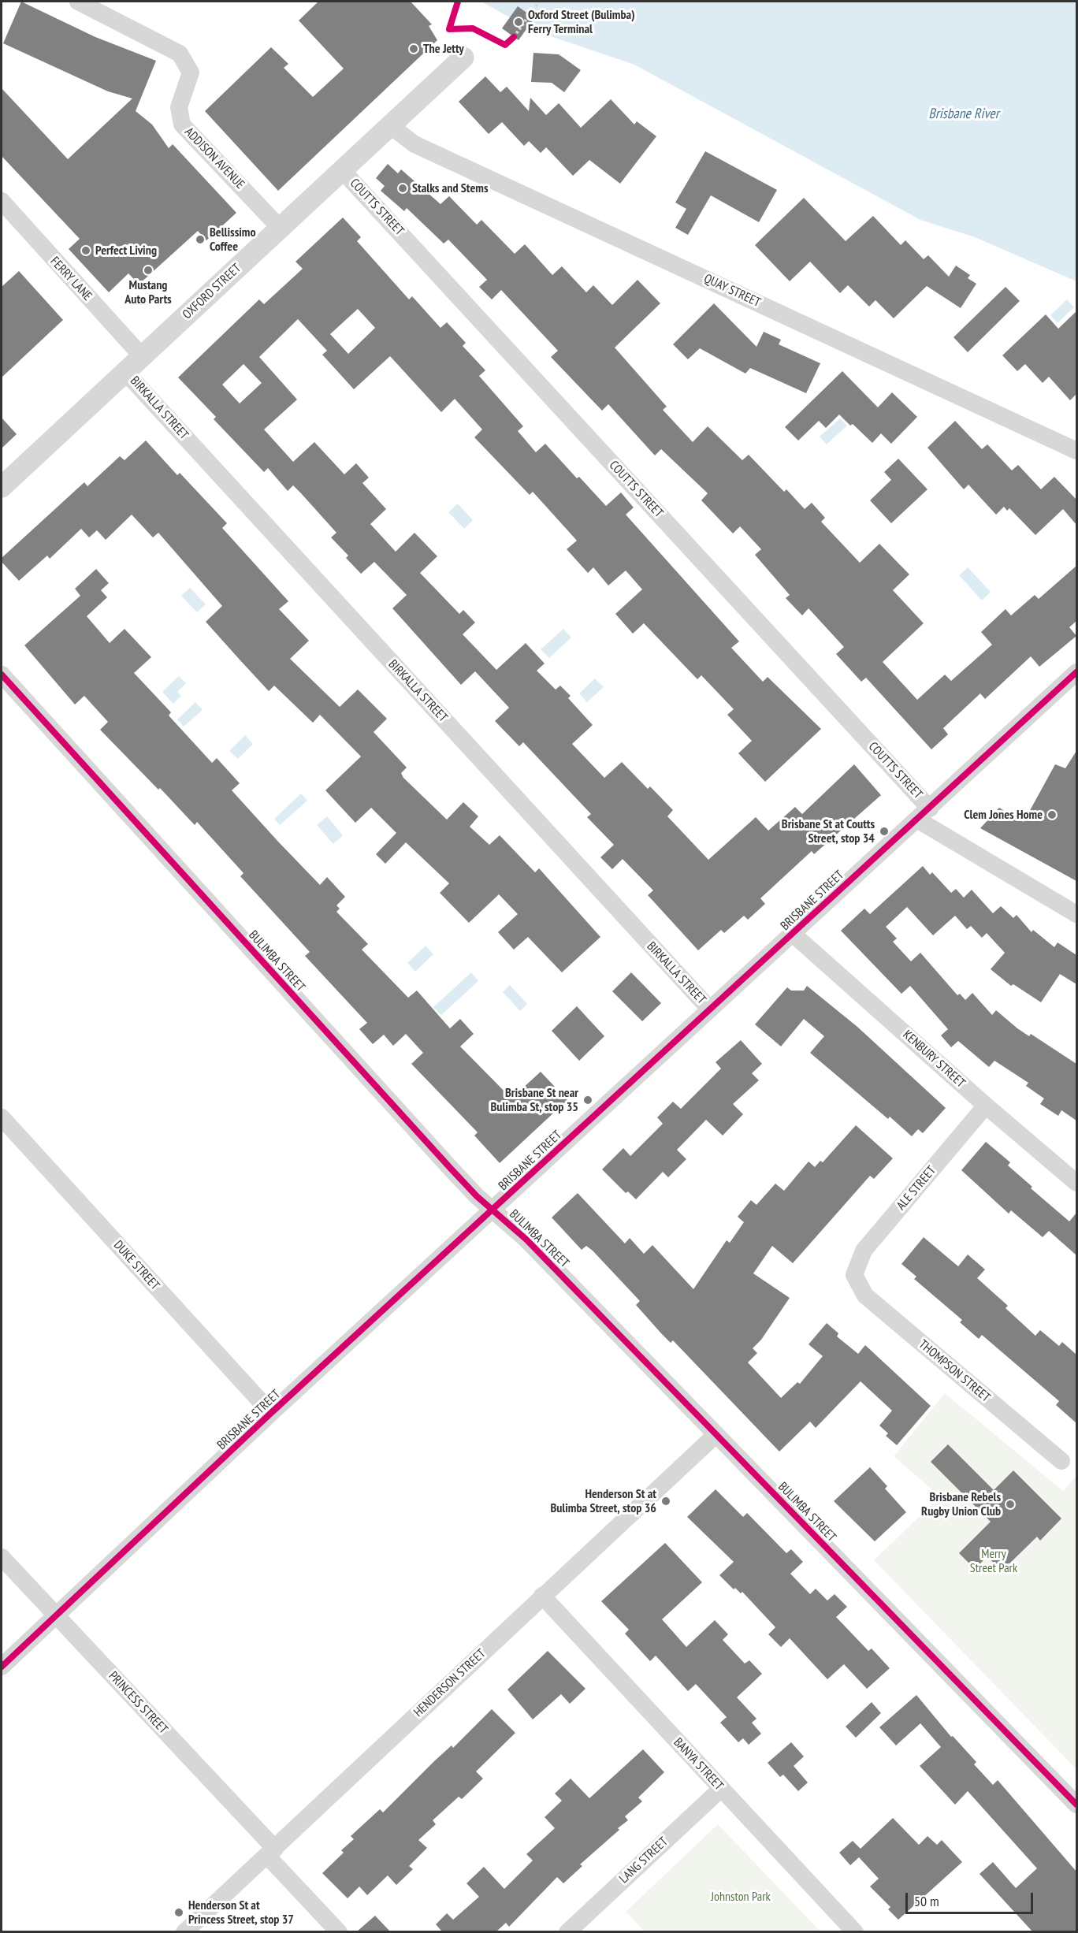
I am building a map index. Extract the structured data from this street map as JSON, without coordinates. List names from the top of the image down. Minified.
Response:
{"streets":{"street":["ADDISON AVENUE","COUTTS STREET","FERRY LANE","QUAY STREET","OXFORD STREET","BIRKALLA STREET","BRISBANE STREET","BULIMBA STREET","KENBURY STREET","ALE STREET","DUKE STREET","THOMPSON STREET","HENDERSON STREET","PRINCESS STREET","BANYA STREET","LANG STREET"]},"crossings":[["ADDISON AVENUE","OXFORD STREET"],["COUTTS STREET","OXFORD STREET"],["COUTTS STREET","BRISBANE STREET"],["FERRY LANE","OXFORD STREET"],["QUAY STREET","OXFORD STREET"],["OXFORD STREET","BIRKALLA STREET"],["BIRKALLA STREET","BRISBANE STREET"],["BRISBANE STREET","BULIMBA STREET"],["BRISBANE STREET","KENBURY STREET"],["BRISBANE STREET","DUKE STREET"],["BRISBANE STREET","PRINCESS STREET"],["BULIMBA STREET","HENDERSON STREET"],["KENBURY STREET","ALE STREET"],["ALE STREET","THOMPSON STREET"],["HENDERSON STREET","PRINCESS STREET"],["HENDERSON STREET","BANYA STREET"],["BANYA STREET","LANG STREET"]],"water":["Brisbane River"],"parks":["Merry Street Park","Johnston Park"],"places":["Oxford Street (Bulimba) Ferry Terminal","The Jetty","Stalks and Stems","Bellissimo Coffee","Perfect Living","Mustang Auto Parts","Clem Jones Home","Brisbane St at Coutts Street, stop 34","Brisbane St near Bulimba St, stop 35","Henderson St at Bulimba Street, stop 36","Brisbane Rebels Rugby Union Club","Henderson St at Princess Street, stop 37"],"scale_bar":"50 m"}
